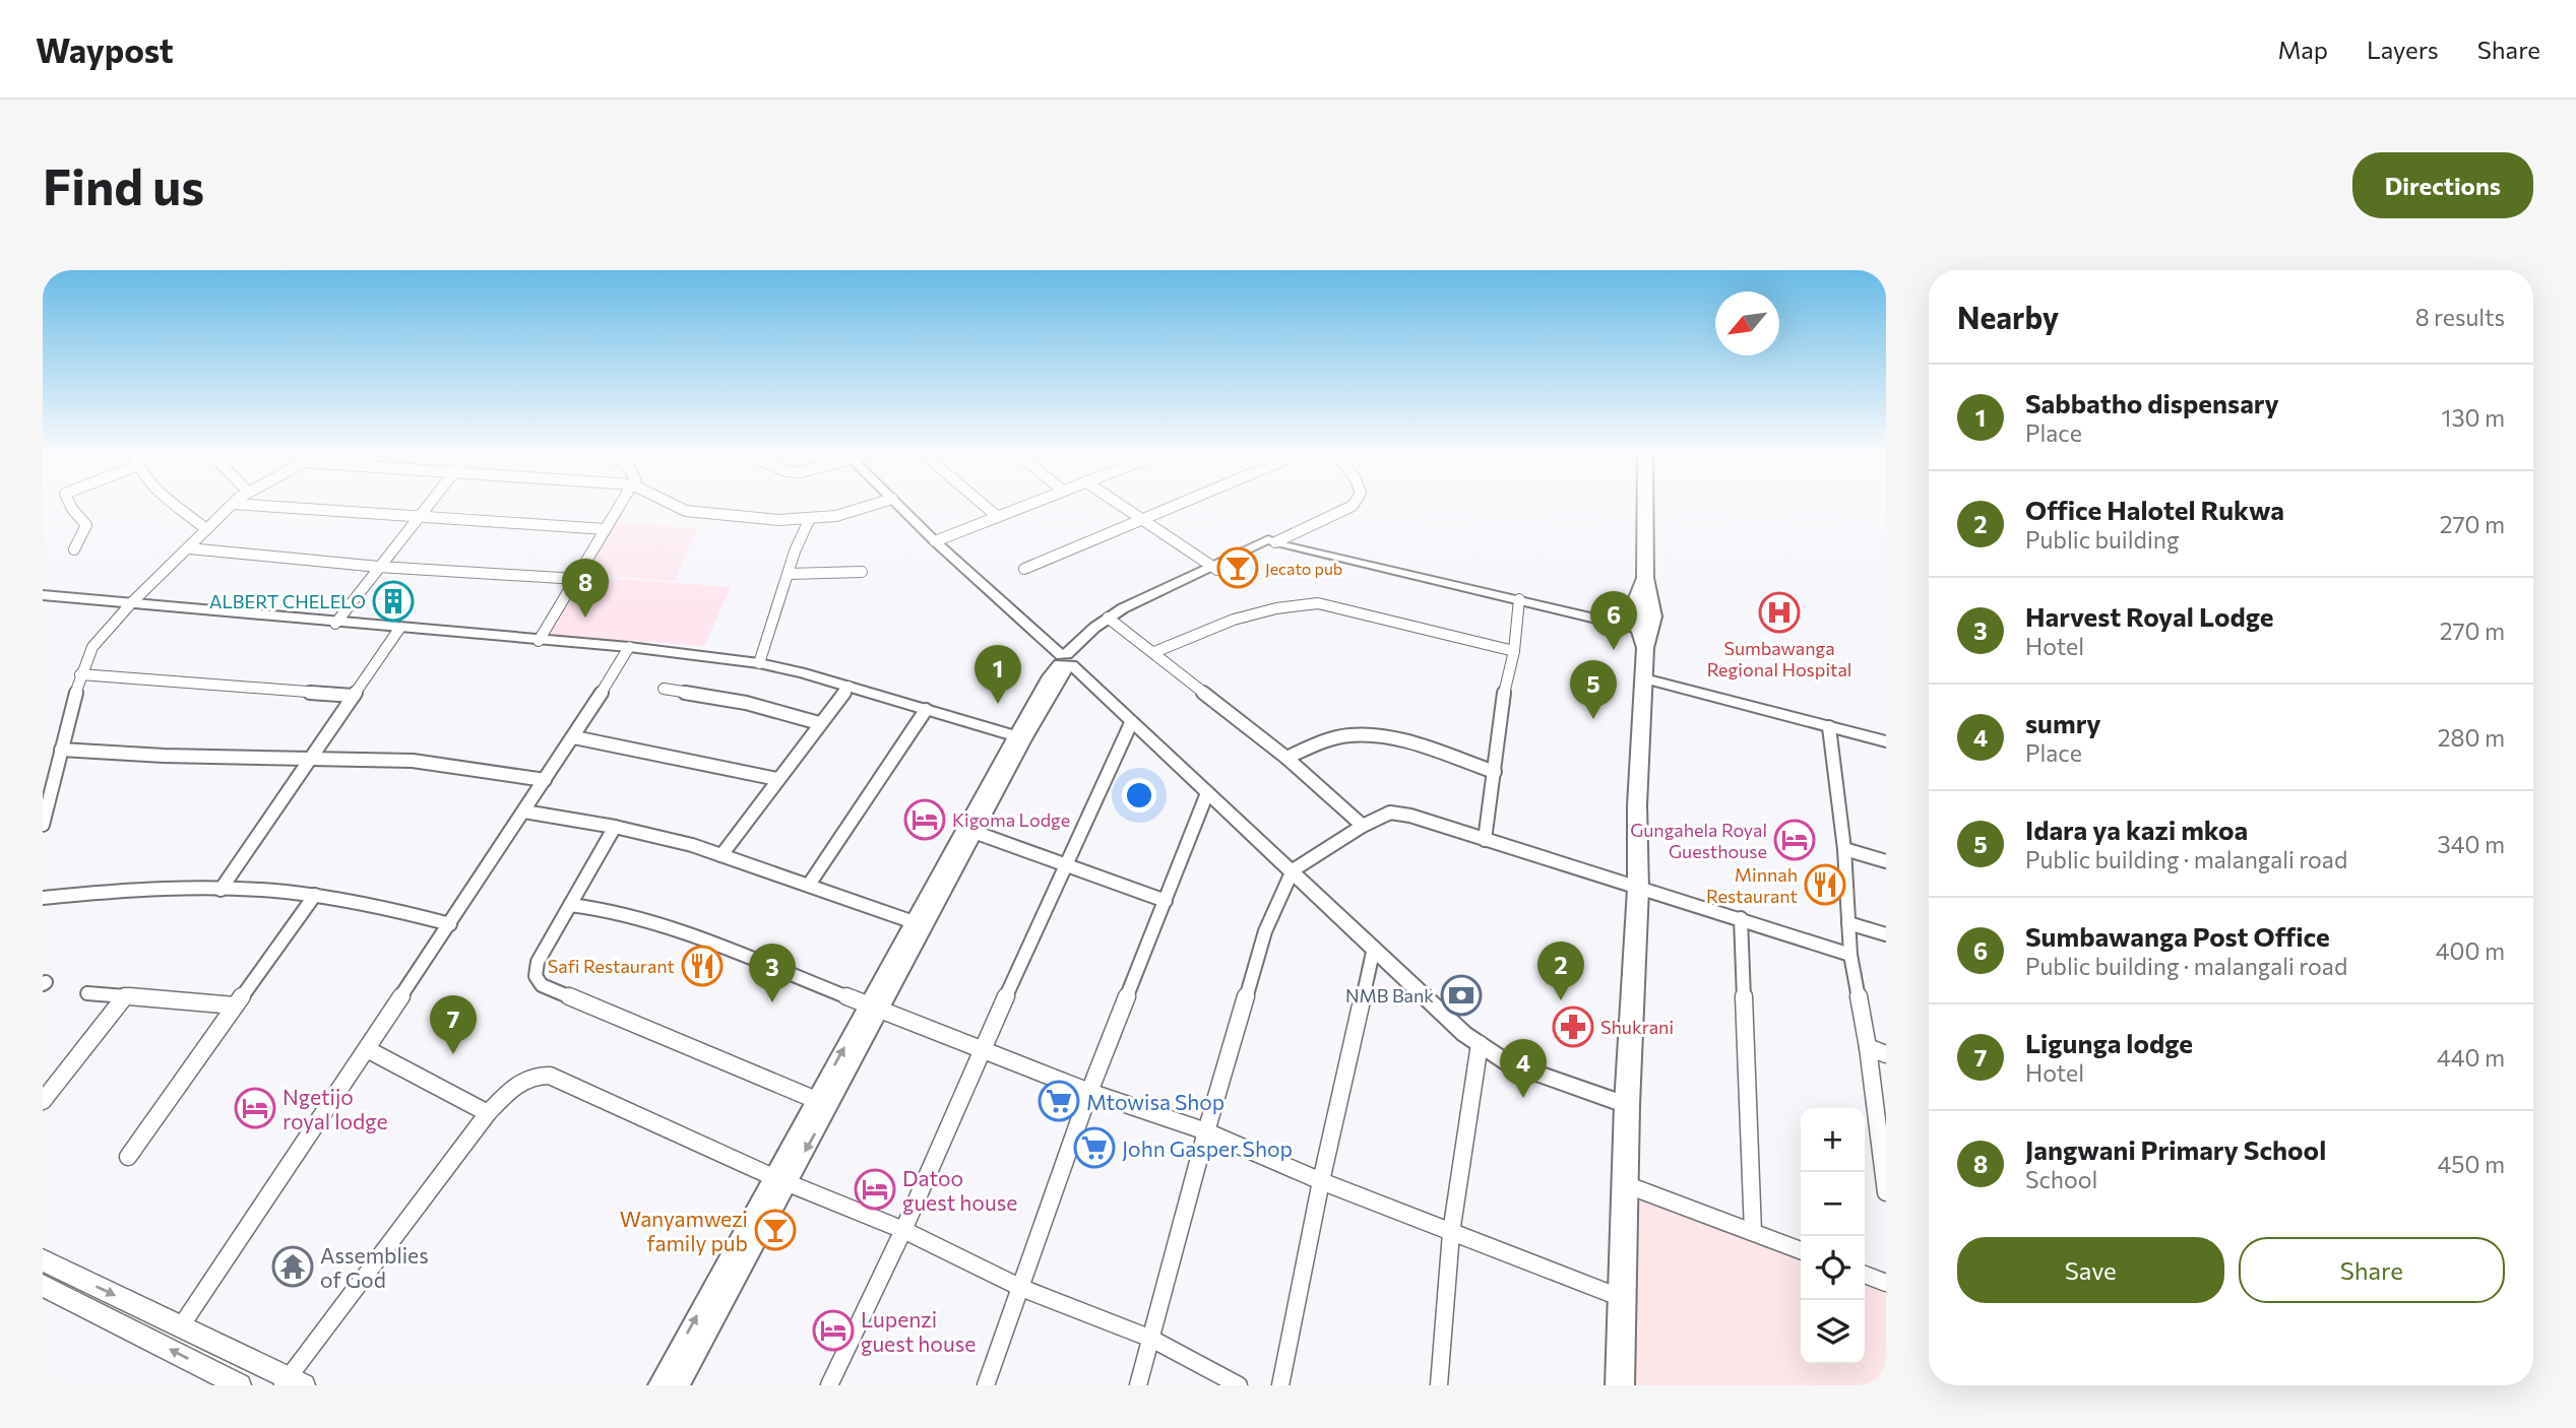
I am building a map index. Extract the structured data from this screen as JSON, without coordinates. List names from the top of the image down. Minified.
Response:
{"places":{"bar":["Jecato pub","Wanyamwezi family pub"],"building":["ALBERT CHELELO"],"hospital":["Sumbawanga Regional Hospital"],"hotel":["Kigoma Lodge","Gungahela Royal Guesthouse","Ngetijo royal lodge","Datoo guest house","Lupenzi guest house"],"restaurant":["Minnah Restaurant","Safi Restaurant"],"bank":["NMB Bank"],"pharmacy":["Shukrani"],"supermarket":["Mtowisa Shop","John Gasper Shop"],"temple":["Assemblies of God"]},"north":"bottom left","page":{"header":"Waypost","nav":["Map","Layers","Share"],"buttons":["Directions",["Save","Share"]],"title":"Find us","heading":["Nearby","8 results"],"list":[{"mark":"1","name":"Sabbatho dispensary","note":"Place","value":"130 m"},{"mark":"2","name":"Office Halotel Rukwa","note":"Public building","value":"270 m"},{"mark":"3","name":"Harvest Royal Lodge","note":"Hotel","value":"270 m"},{"mark":"4","name":"sumry","note":"Place","value":"280 m"},{"mark":"5","name":"Idara ya kazi mkoa","note":"Public building · malangali road","value":"340 m"},{"mark":"6","name":"Sumbawanga Post Office","note":"Public building · malangali road","value":"400 m"},{"mark":"7","name":"Ligunga lodge","note":"Hotel","value":"440 m"},{"mark":"8","name":"Jangwani Primary School","note":"School","value":"450 m"}],"pins":["8","6","1","5","2","3","7","4"],"map_buttons":["+","−"]}}
